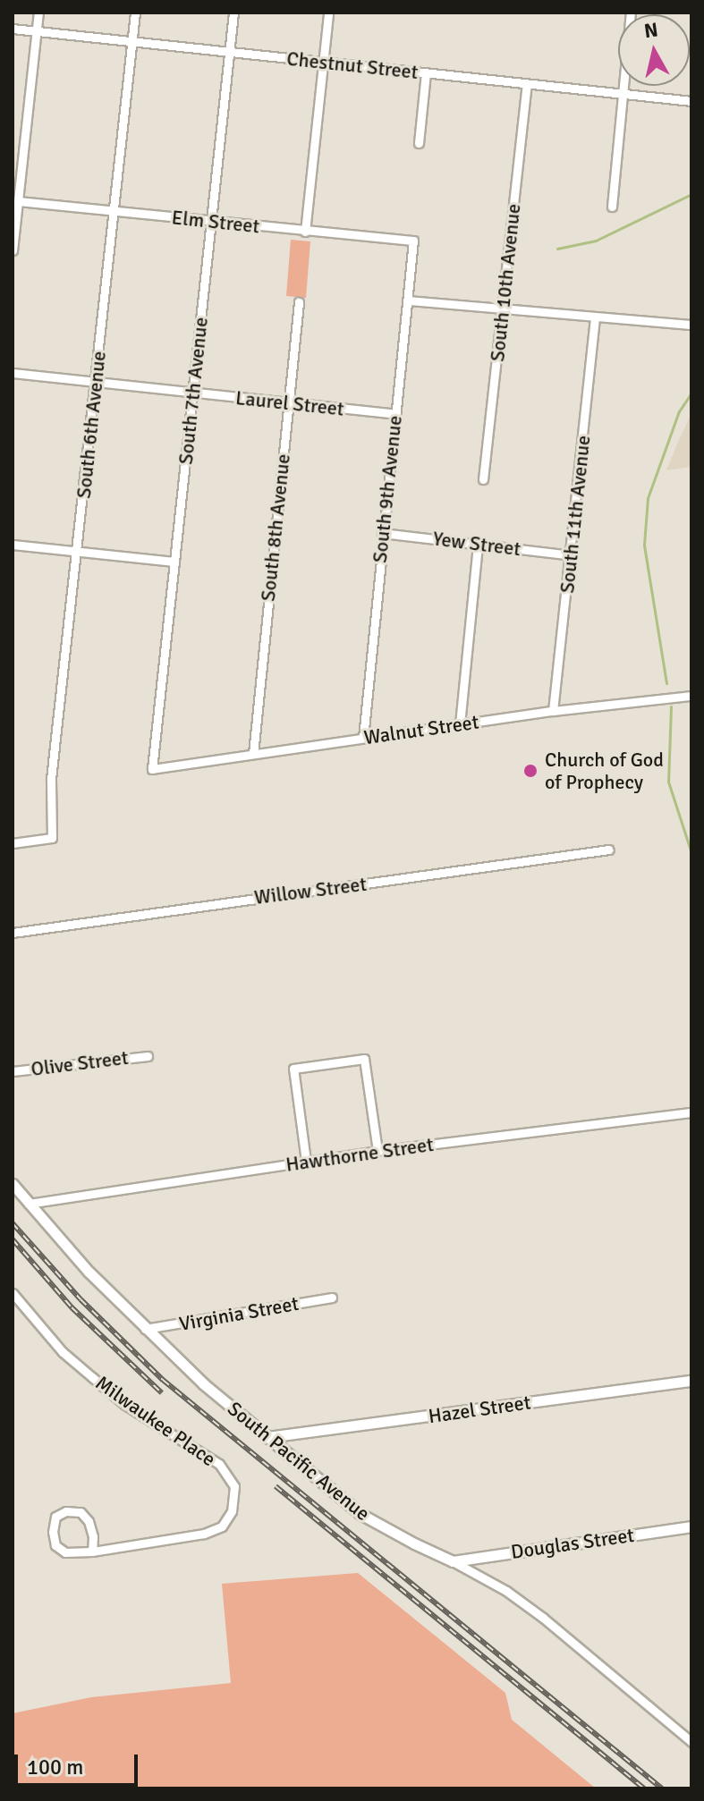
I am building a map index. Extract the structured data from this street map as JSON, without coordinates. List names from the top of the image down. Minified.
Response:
{"streets":{"street":["Chestnut Street","Elm Street","South 10th Avenue","South 7th Avenue","Laurel Street","South 6th Avenue","South 9th Avenue","South 11th Avenue","South 8th Avenue","Yew Street","Walnut Street","Willow Street","Olive Street","Hawthorne Street","Virginia Street","Hazel Street","Milwaukee Place","South Pacific Avenue","Douglas Street"]},"crossings":[["Chestnut Street","South 10th Avenue"],["Chestnut Street","South 7th Avenue"],["Chestnut Street","South 6th Avenue"],["Elm Street","South 7th Avenue"],["Elm Street","South 6th Avenue"],["Elm Street","South 9th Avenue"],["South 7th Avenue","Laurel Street"],["South 7th Avenue","Walnut Street"],["Laurel Street","South 6th Avenue"],["Laurel Street","South 9th Avenue"],["Laurel Street","South 8th Avenue"],["South 9th Avenue","Yew Street"],["South 9th Avenue","Walnut Street"],["South 11th Avenue","Yew Street"],["South 11th Avenue","Walnut Street"],["South 8th Avenue","Walnut Street"],["Hawthorne Street","South Pacific Avenue"],["Virginia Street","South Pacific Avenue"],["Hazel Street","South Pacific Avenue"],["South Pacific Avenue","Douglas Street"]],"places":["Church of God of Prophecy"],"scale_bar":"100 m","north":"top"}
